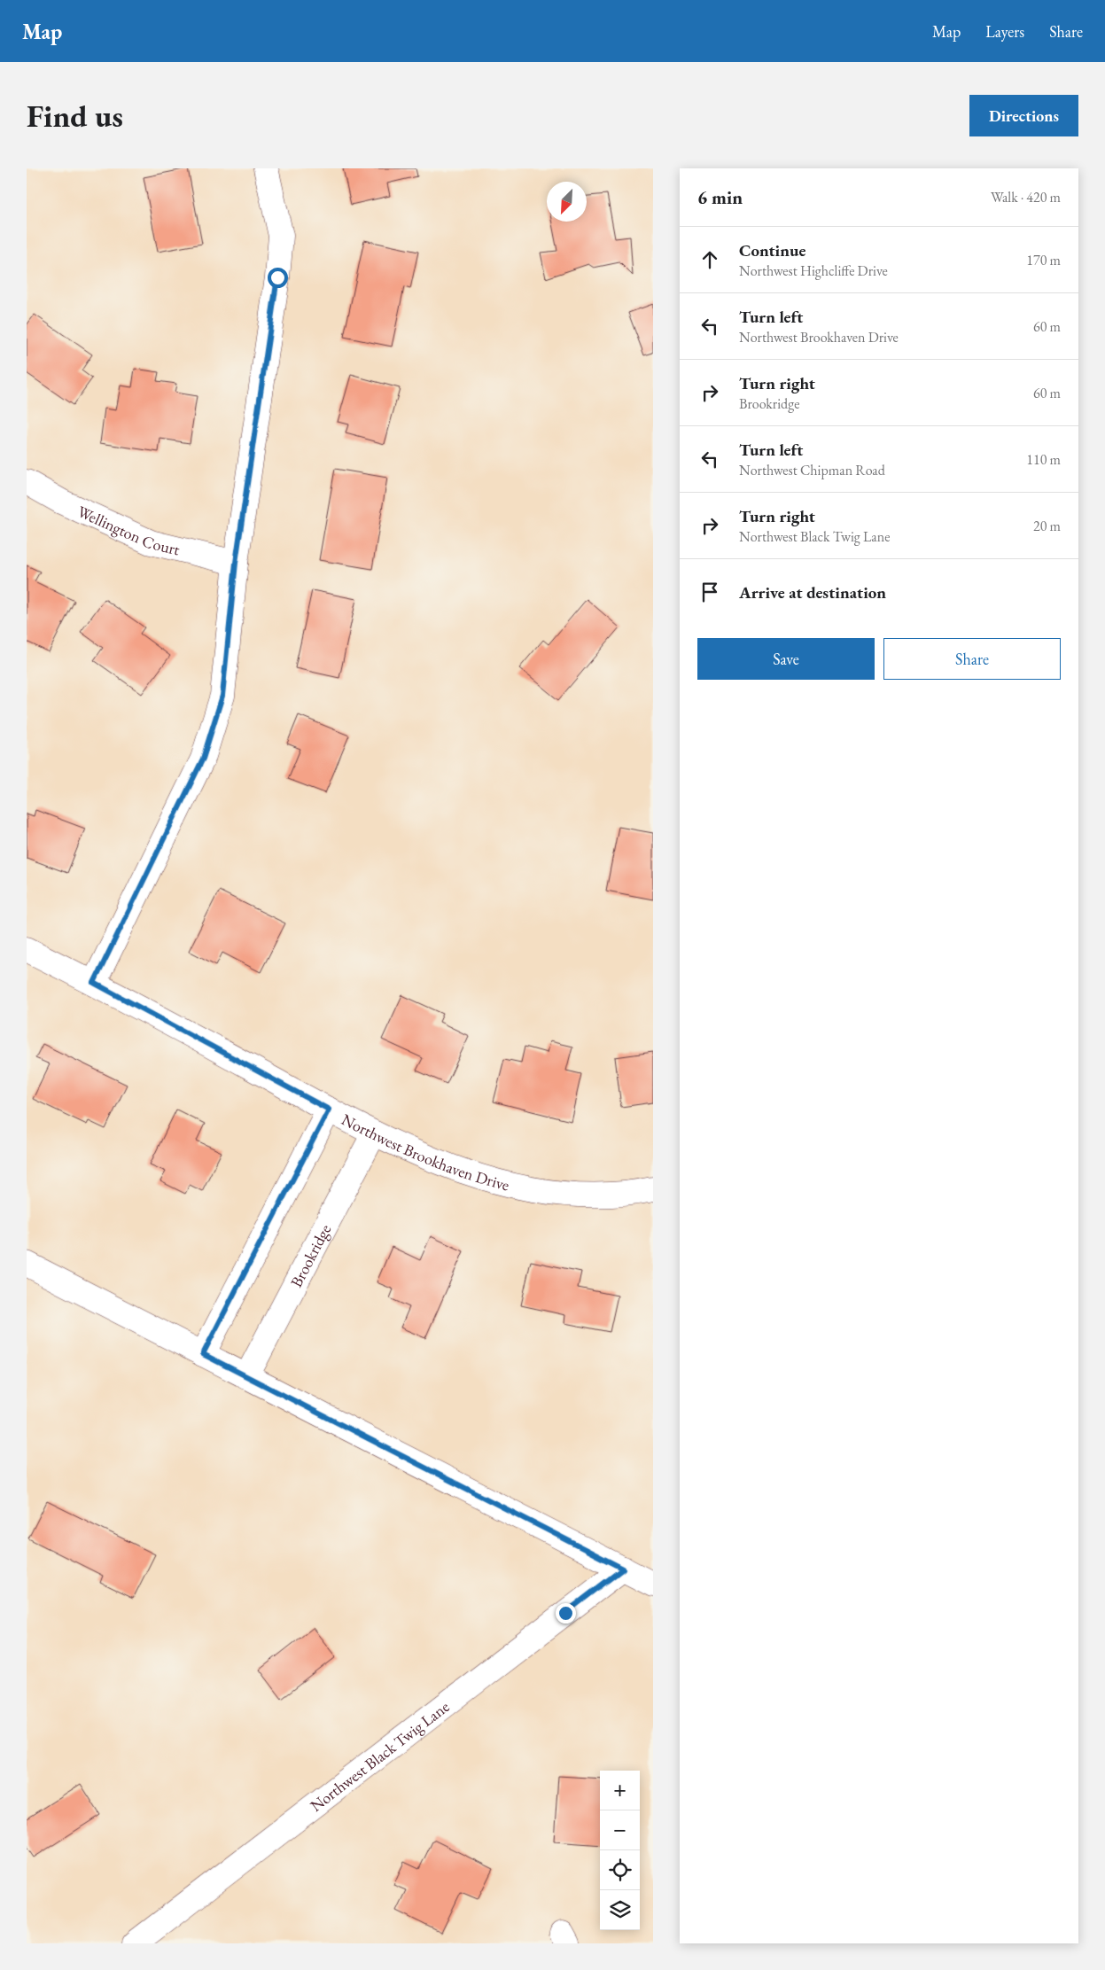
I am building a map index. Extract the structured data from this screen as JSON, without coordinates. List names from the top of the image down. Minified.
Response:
{"streets":{"street":["Wellington Court","Northwest Brookhaven Drive","Brookridge","Northwest Black Twig Lane"]},"crossings":[["Northwest Brookhaven Drive","Brookridge"]],"north":"bottom left","page":{"header":"Map","nav":["Map","Layers","Share"],"buttons":["Directions",["Save","Share"]],"title":"Find us","heading":["6 min","Walk · 420 m"],"list":[["Continue","Northwest Highcliffe Drive","170 m"],["Turn left","Northwest Brookhaven Drive","60 m"],["Turn right","Brookridge","60 m"],["Turn left","Northwest Chipman Road","110 m"],["Turn right","Northwest Black Twig Lane","20 m"],"Arrive at destination"],"map_buttons":["+","−"]}}
